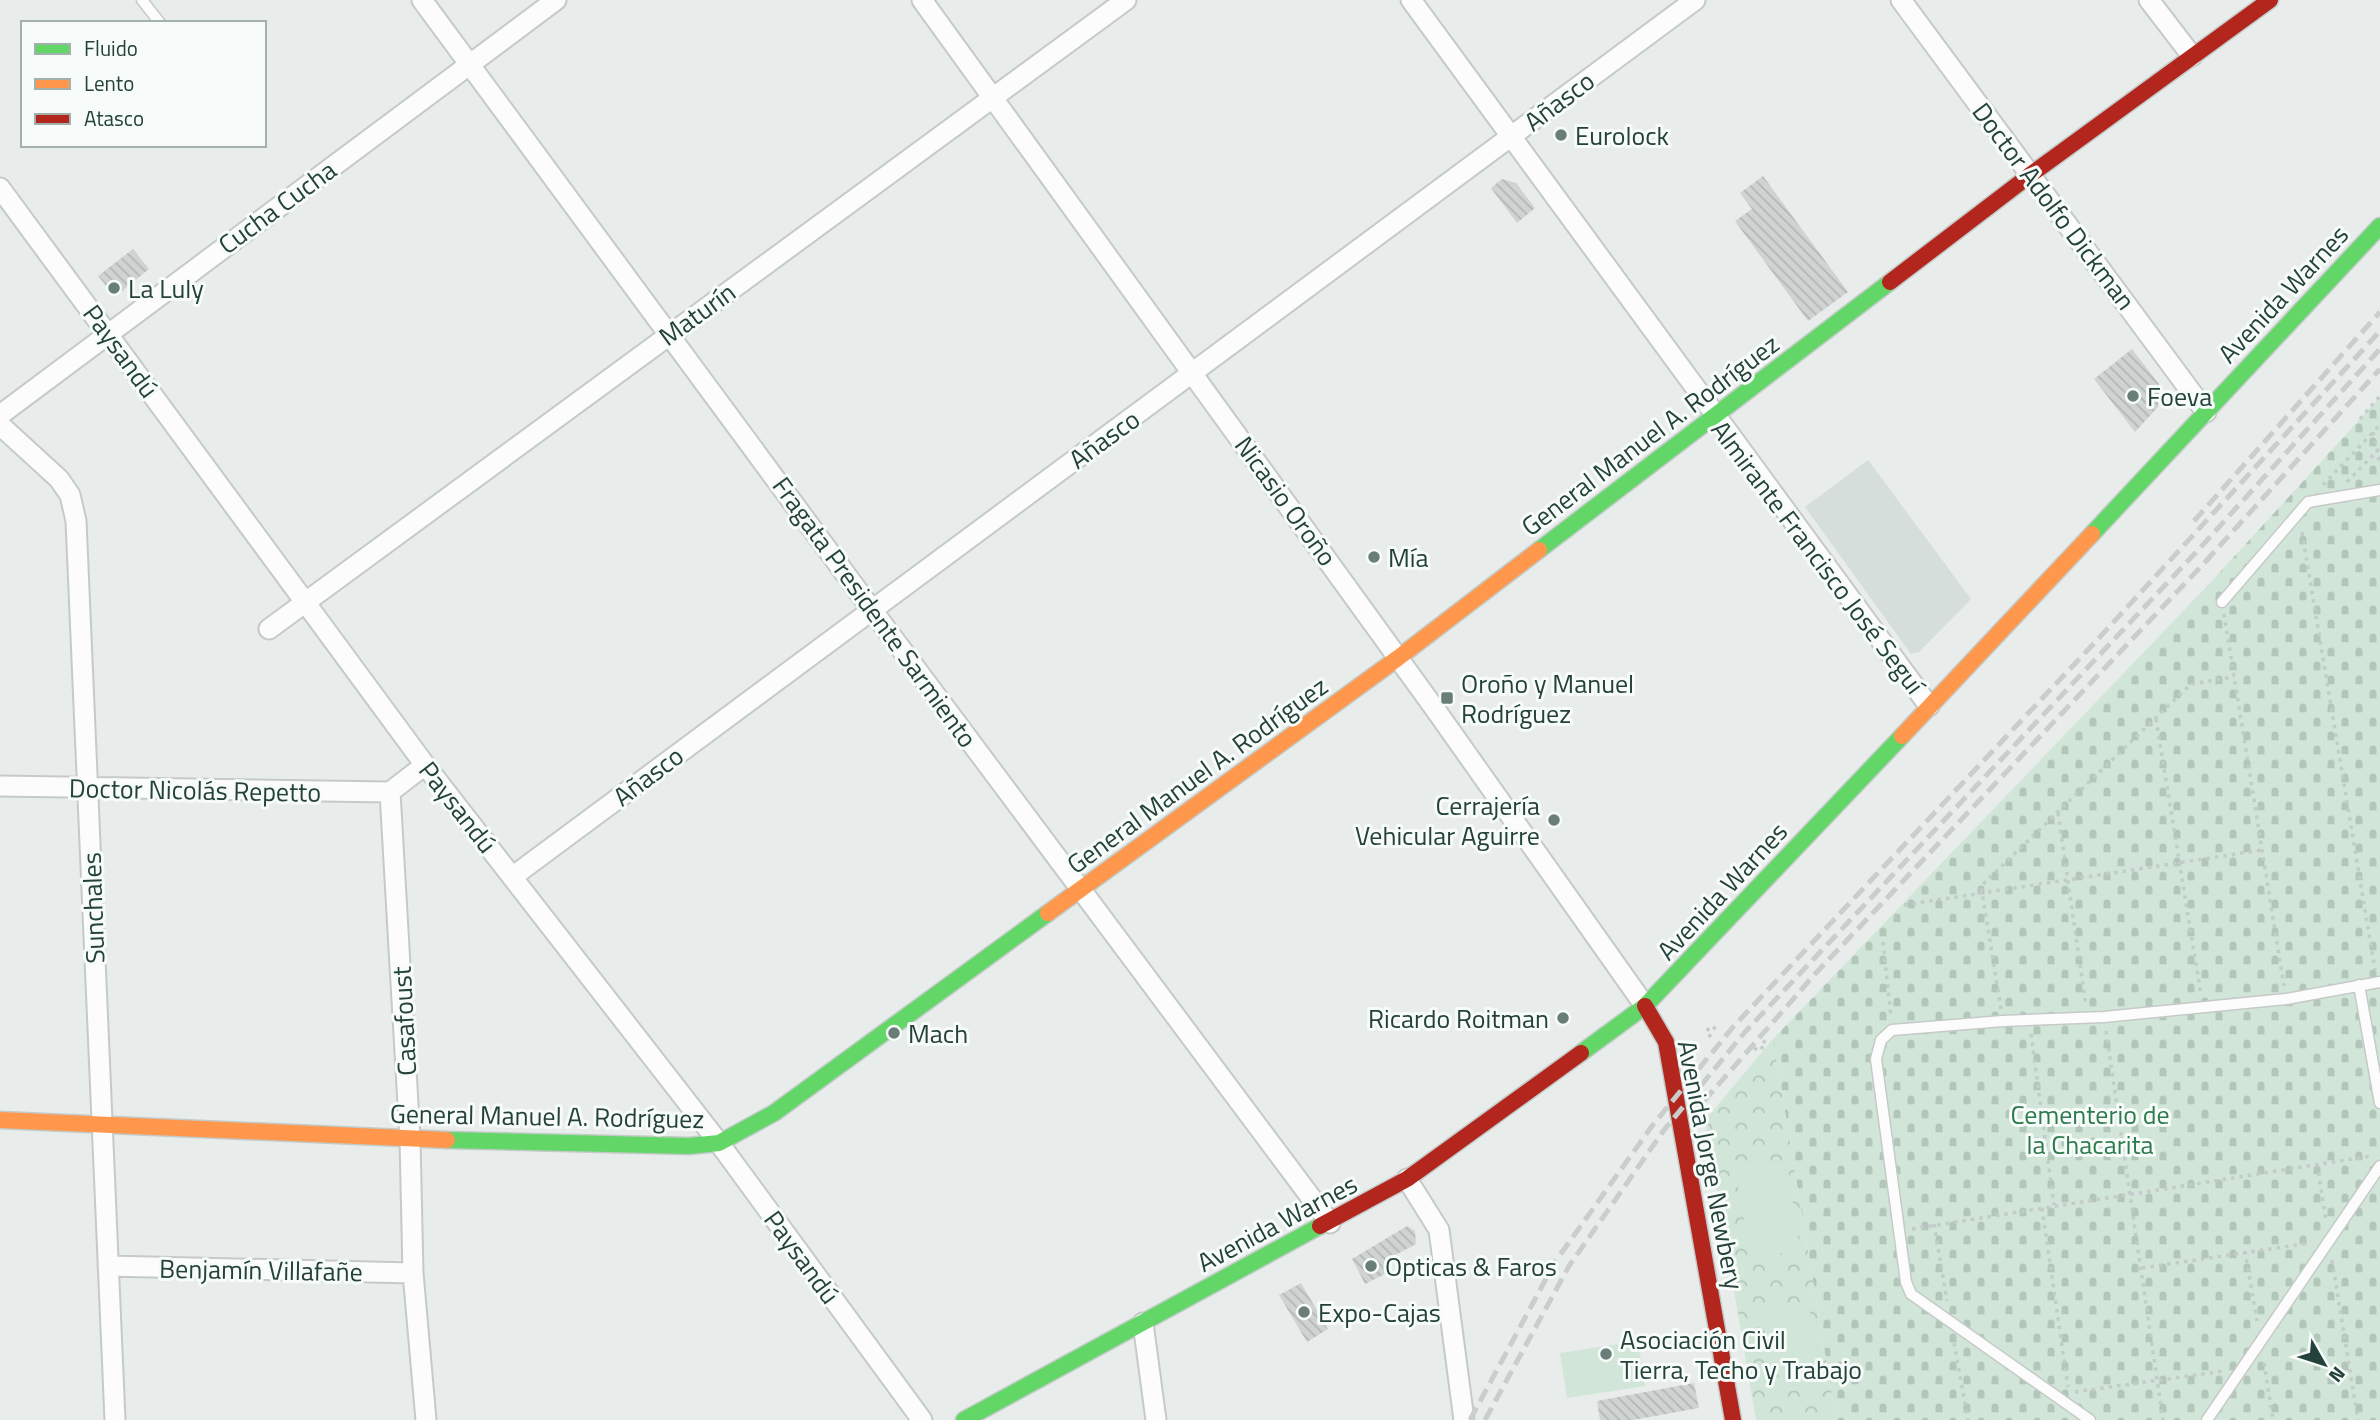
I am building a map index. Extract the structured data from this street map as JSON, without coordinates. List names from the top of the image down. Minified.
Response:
{"streets":{"street":["Añasco","Doctor Adolfo Dickman","Cucha Cucha","Avenida Warnes","Maturín","Paysandú","General Manuel A. Rodríguez","Nicasio Oroño","Almirante Francisco José Seguí","Fragata Presidente Sarmiento","Doctor Nicolás Repetto","Sunchales","Casafoust","Avenida Jorge Newbery","Benjamín Villafañe"]},"crossings":[["Añasco","Paysandú"],["Añasco","Nicasio Oroño"],["Añasco","Almirante Francisco José Seguí"],["Añasco","Fragata Presidente Sarmiento"],["Doctor Adolfo Dickman","Avenida Warnes"],["Doctor Adolfo Dickman","General Manuel A. Rodríguez"],["Cucha Cucha","Paysandú"],["Cucha Cucha","Fragata Presidente Sarmiento"],["Avenida Warnes","Nicasio Oroño"],["Avenida Warnes","Almirante Francisco José Seguí"],["Avenida Warnes","Fragata Presidente Sarmiento"],["Avenida Warnes","Avenida Jorge Newbery"],["Maturín","Paysandú"],["Maturín","Nicasio Oroño"],["Maturín","Fragata Presidente Sarmiento"],["Paysandú","General Manuel A. Rodríguez"],["General Manuel A. Rodríguez","Nicasio Oroño"],["General Manuel A. Rodríguez","Almirante Francisco José Seguí"],["General Manuel A. Rodríguez","Fragata Presidente Sarmiento"],["General Manuel A. Rodríguez","Sunchales"],["General Manuel A. Rodríguez","Casafoust"],["Nicasio Oroño","Avenida Jorge Newbery"],["Doctor Nicolás Repetto","Sunchales"],["Doctor Nicolás Repetto","Casafoust"],["Sunchales","Benjamín Villafañe"],["Casafoust","Benjamín Villafañe"]],"parks":["Cementerio de la Chacarita"],"places":{"other":["Eurolock","La Luly","Foeva","Mía","Cerrajería Vehicular Aguirre","Ricardo Roitman","Mach","Opticas & Faros","Expo-Cajas","Asociación Civil Tierra, Techo y Trabajo"],"transit":["Oroño y Manuel Rodríguez"]},"legend":["Fluido","Lento","Atasco"],"north":"bottom right"}
